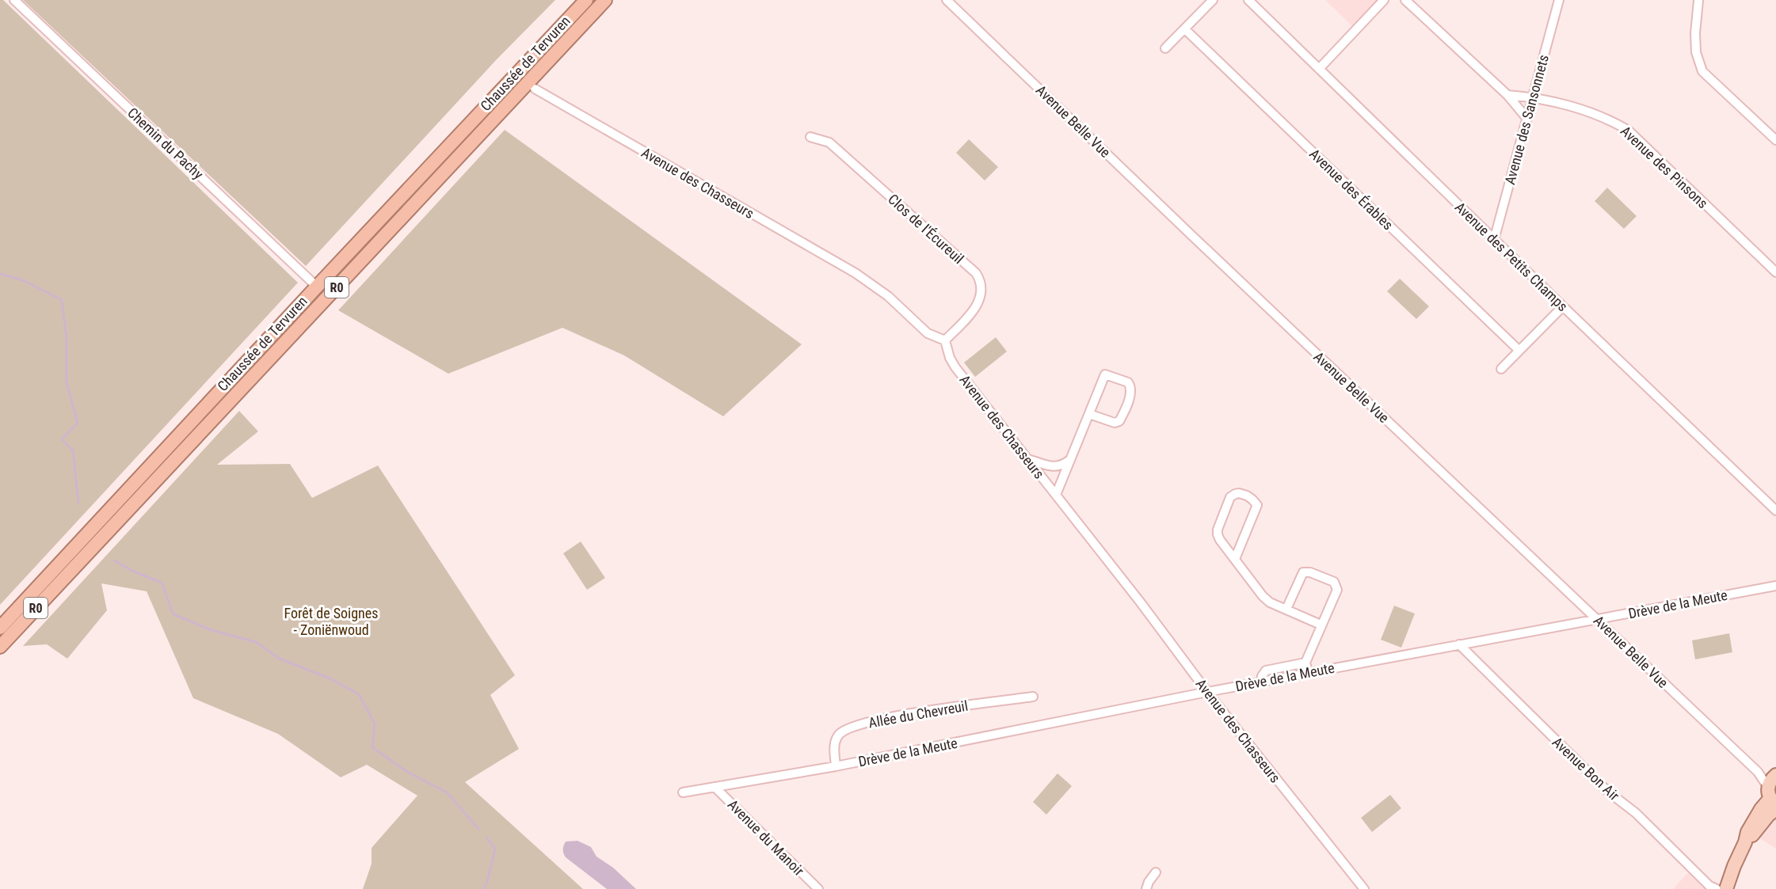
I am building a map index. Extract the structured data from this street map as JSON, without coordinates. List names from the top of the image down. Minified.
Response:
{"streets":{"highway":["Chaussée de Tervuren","R0"],"street":["Avenue des Sansonnets","Avenue Belle Vue","Chemin du Pachy","Avenue des Pinsons","Avenue des Chasseurs","Avenue des Érables","Clos de l'Écureuil","Avenue des Petits Champs","Drève de la Meute","Allée du Chevreuil","Avenue Bon Air","Avenue du Manoir"]},"crossings":[["Chaussée de Tervuren","Chemin du Pachy"],["Avenue des Sansonnets","Avenue des Pinsons"],["Avenue des Sansonnets","Avenue des Petits Champs"],["Avenue Belle Vue","Drève de la Meute"],["Avenue des Chasseurs","Clos de l'Écureuil"],["Avenue des Chasseurs","Drève de la Meute"],["Drève de la Meute","Allée du Chevreuil"],["Drève de la Meute","Avenue Bon Air"],["Drève de la Meute","Avenue du Manoir"]],"parks":["Forêt de Soignes - Zoniënwoud"]}
